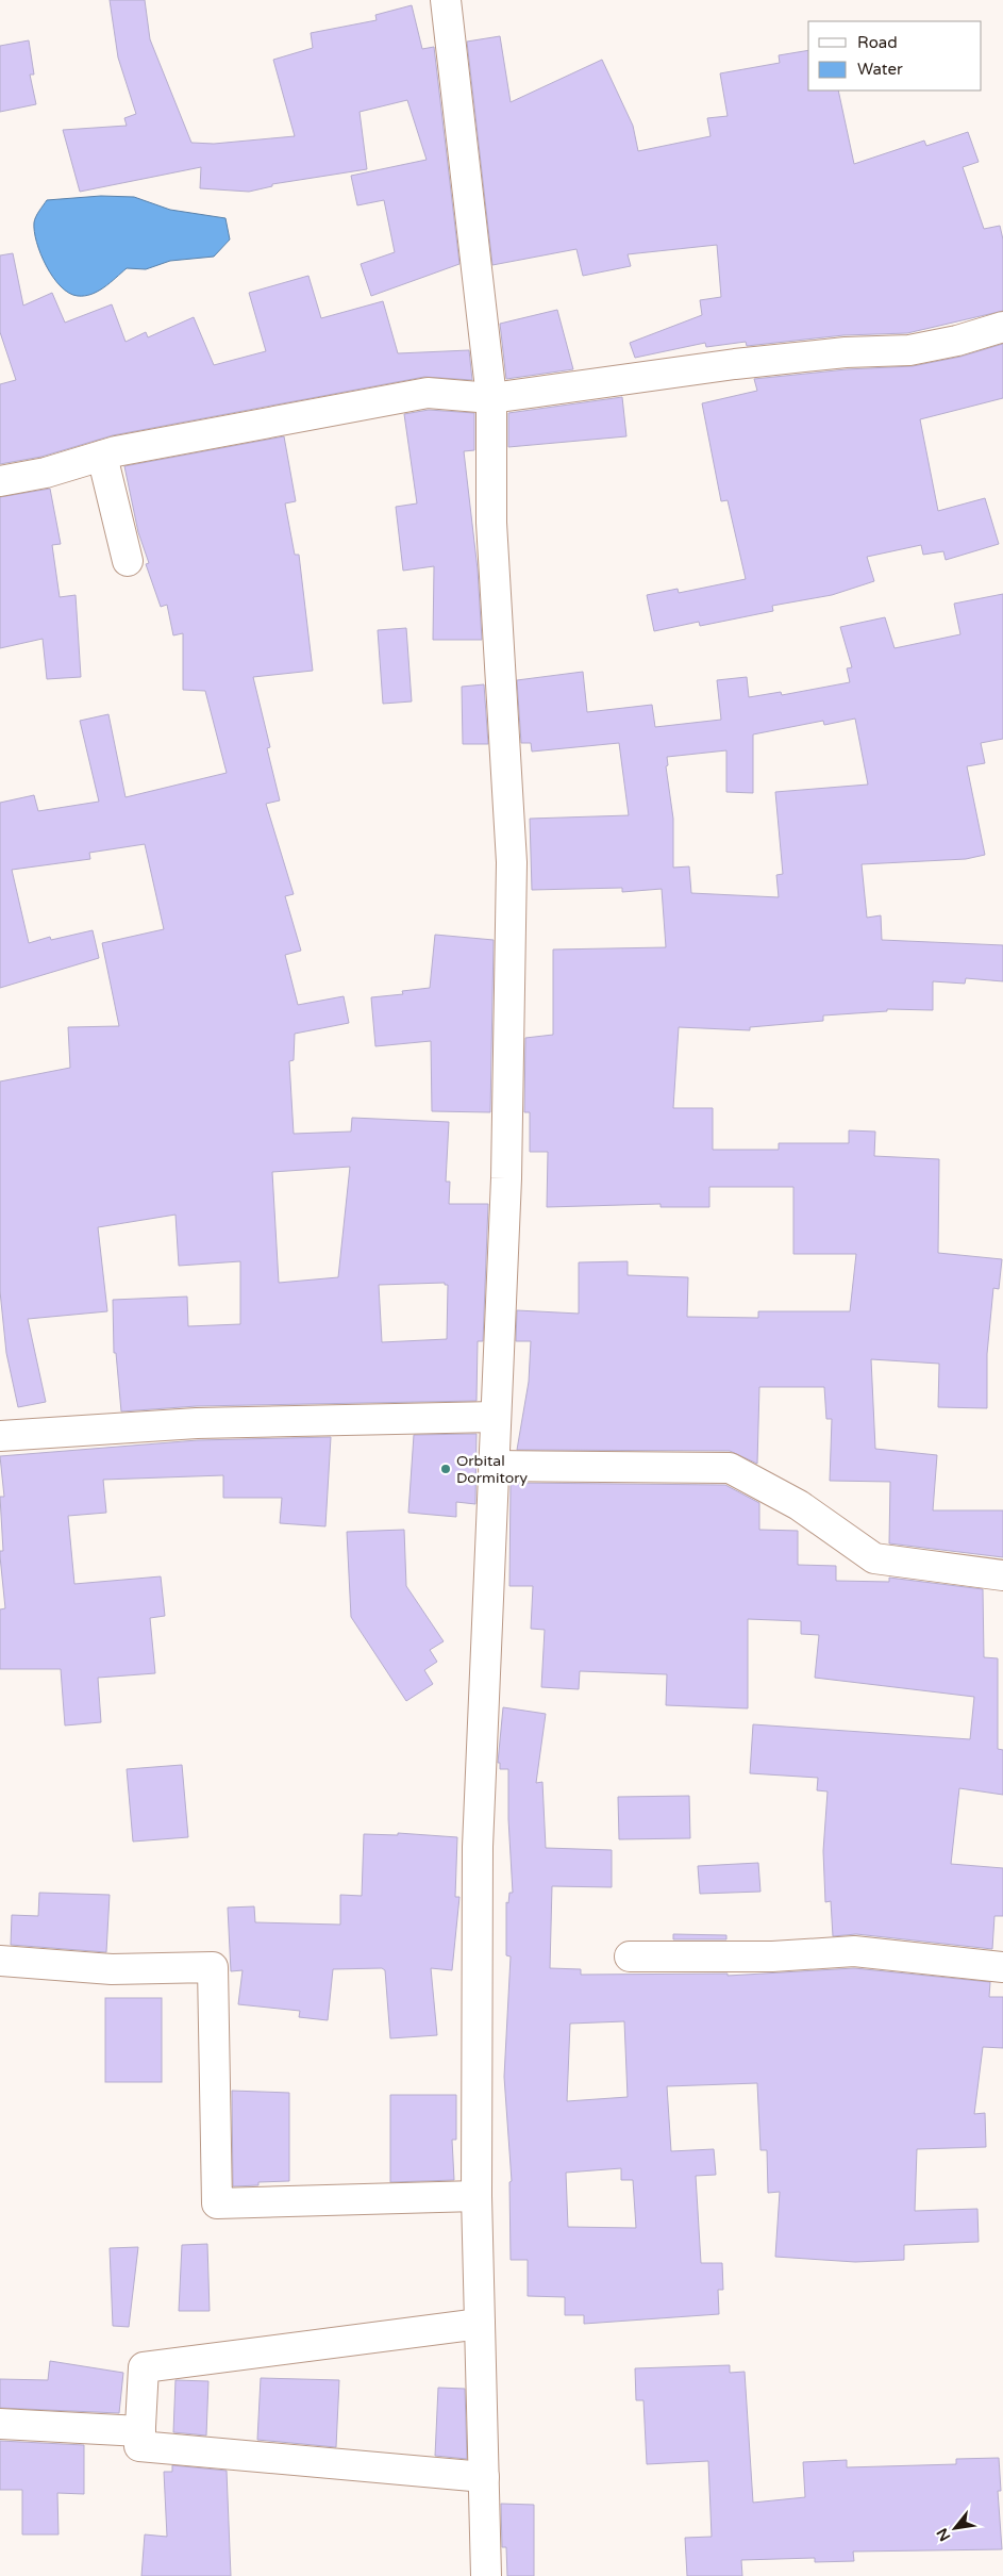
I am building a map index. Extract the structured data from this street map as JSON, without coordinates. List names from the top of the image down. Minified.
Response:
{"places":["Orbital Dormitory"],"legend":["Road","Water"],"north":"bottom left"}
